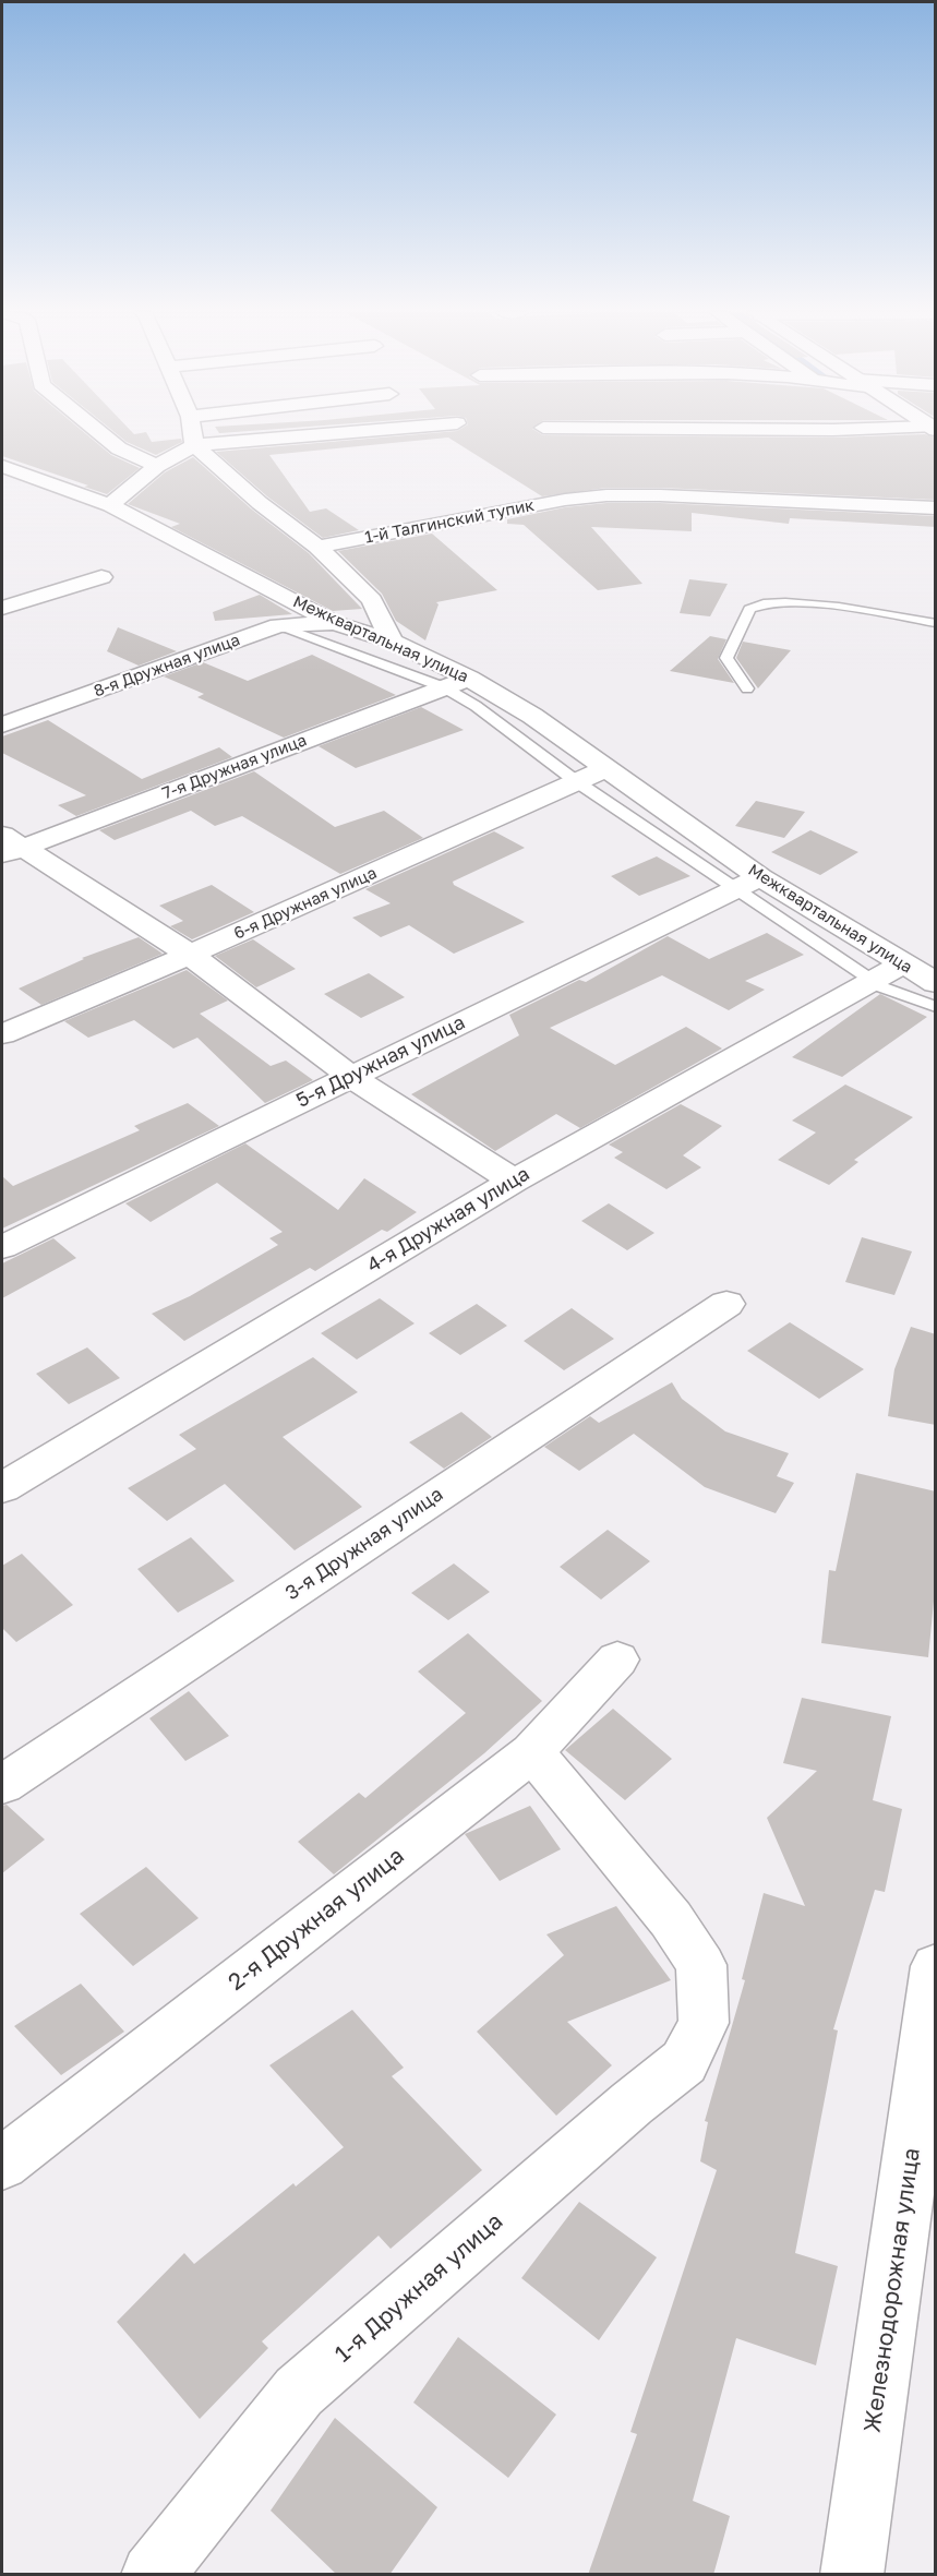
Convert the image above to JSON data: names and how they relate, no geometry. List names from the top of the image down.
{
  "streets": {
    "street": [
      "1-й Талгинский тупик",
      "Межквартальная улица",
      "8-я Дружная улица",
      "7-я Дружная улица",
      "6-я Дружная улица",
      "5-я Дружная улица",
      "4-я Дружная улица",
      "3-я Дружная улица",
      "2-я Дружная улица",
      "1-я Дружная улица",
      "Железнодорожная улица"
    ]
  },
  "crossings": [
    ["Межквартальная улица", "8-я Дружная улица"],
    ["Межквартальная улица", "7-я Дружная улица"],
    ["Межквартальная улица", "6-я Дружная улица"],
    ["Межквартальная улица", "5-я Дружная улица"],
    ["Межквартальная улица", "4-я Дружная улица"],
    ["2-я Дружная улица", "1-я Дружная улица"]
  ]
}
